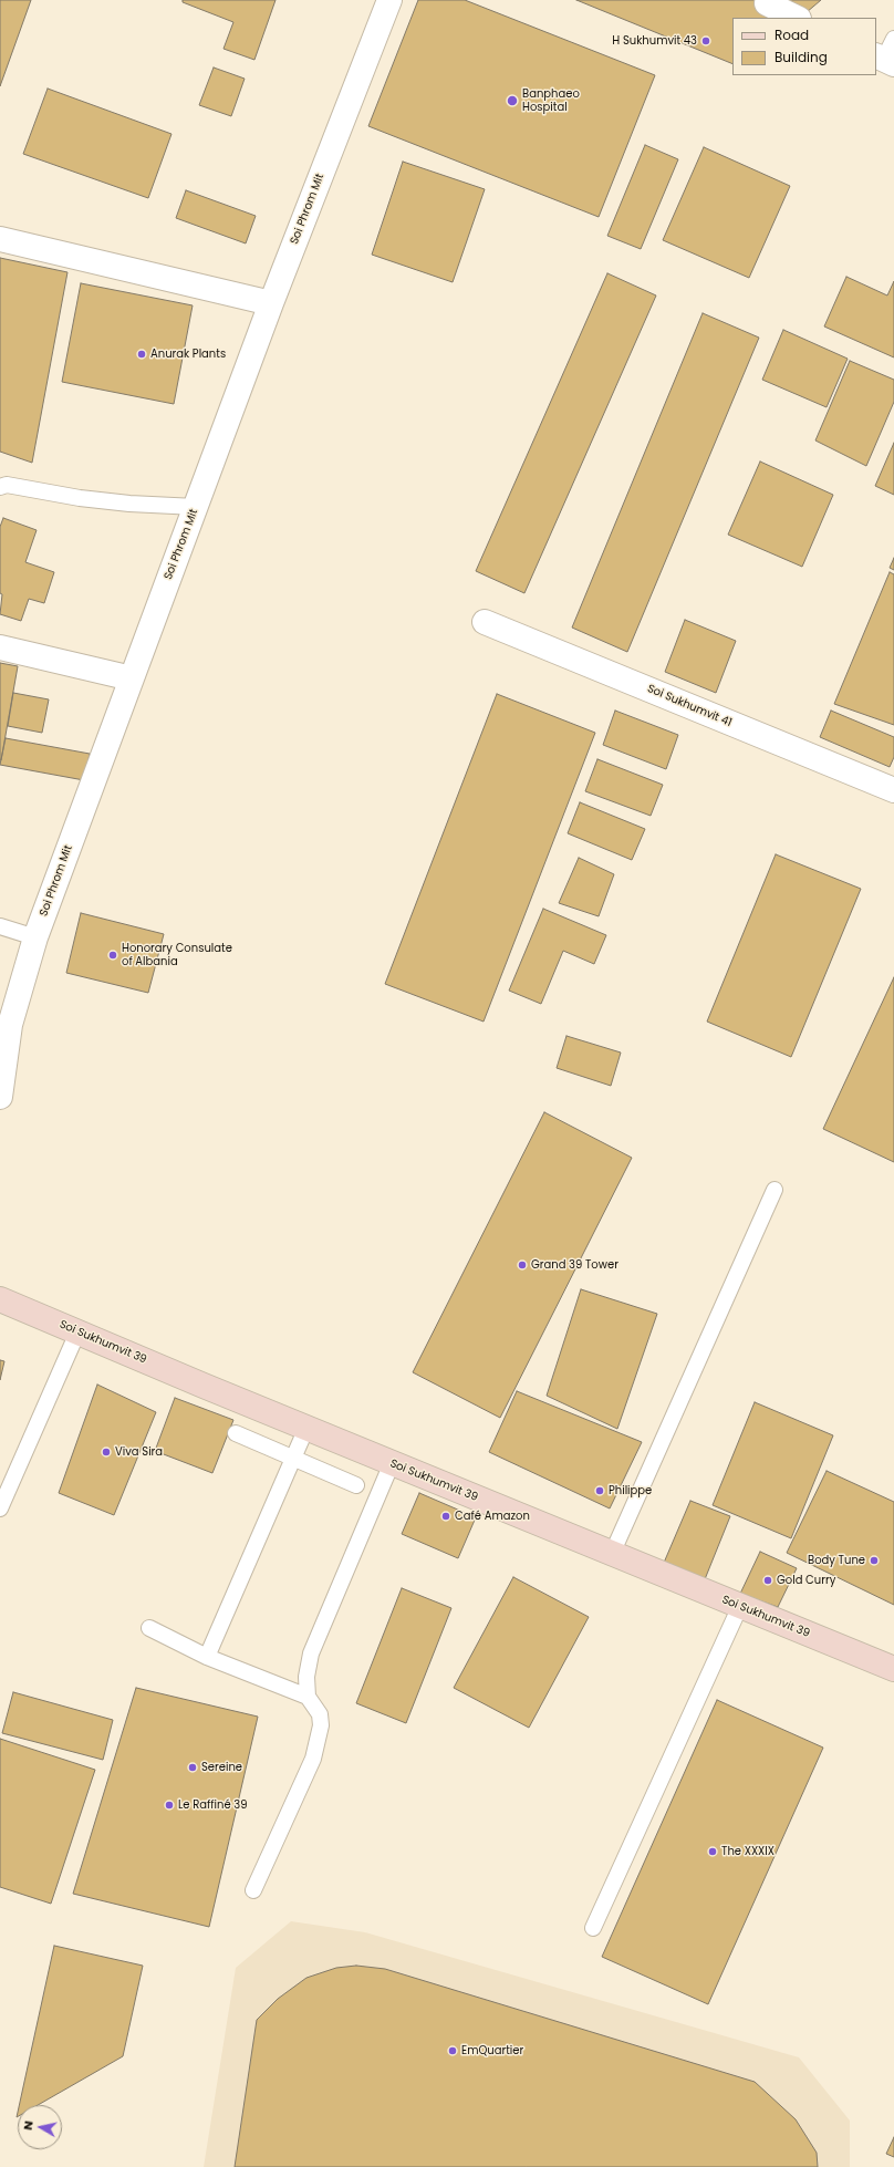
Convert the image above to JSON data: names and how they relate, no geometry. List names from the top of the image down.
{
  "streets": {
    "street": ["Soi Phrom Mit", "Soi Sukhumvit 41", "Soi Sukhumvit 39"]
  },
  "places": [
    "H Sukhumvit 43",
    "Banphaeo Hospital",
    "Anurak Plants",
    "Honorary Consulate of Albania",
    "Grand 39 Tower",
    "Viva Sira",
    "Philippe",
    "Café Amazon",
    "Body Tune",
    "Gold Curry",
    "Sereine",
    "Le Raffiné 39",
    "The XXXIX",
    "EmQuartier"
  ],
  "legend": ["Road", "Building"],
  "north": "left"
}
